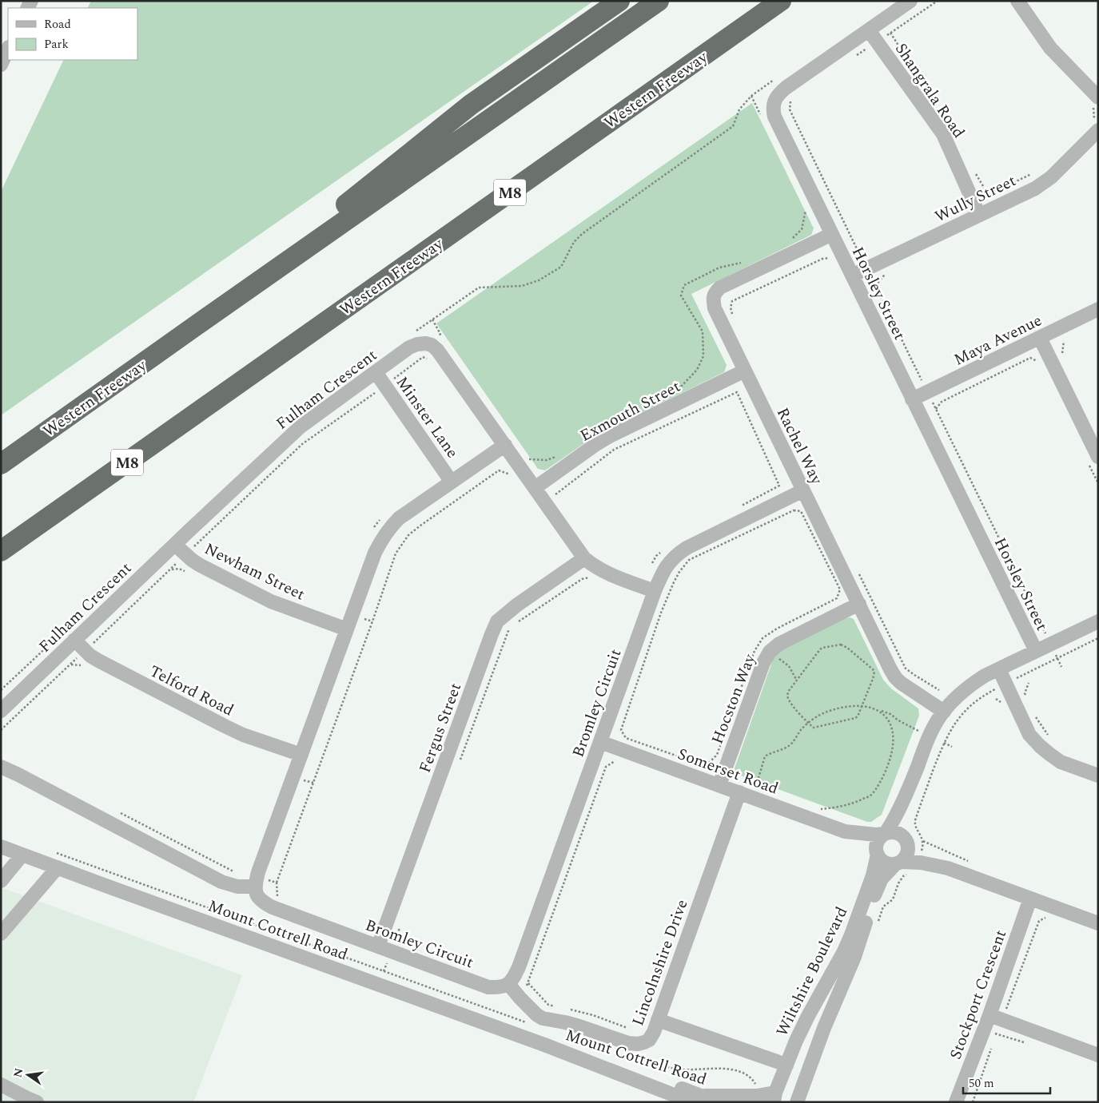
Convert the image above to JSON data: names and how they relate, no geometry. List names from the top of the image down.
{
  "streets": {
    "highway": ["Western Freeway", "M8"],
    "street": [
      "Shangrala Road",
      "Wully Street",
      "Horsley Street",
      "Maya Avenue",
      "Fulham Crescent",
      "Exmouth Street",
      "Minster Lane",
      "Rachel Way",
      "Newham Street",
      "Telford Road",
      "Hocston Way",
      "Bromley Circuit",
      "Fergus Street",
      "Somerset Road",
      "Mount Cottrell Road",
      "Lincolnshire Drive",
      "Wiltshire Boulevard",
      "Stockport Crescent"
    ]
  },
  "crossings": [
    ["Shangrala Road", "Wully Street"],
    ["Shangrala Road", "Horsley Street"],
    ["Wully Street", "Horsley Street"],
    ["Horsley Street", "Maya Avenue"],
    ["Horsley Street", "Rachel Way"],
    ["Fulham Crescent", "Exmouth Street"],
    ["Fulham Crescent", "Minster Lane"],
    ["Fulham Crescent", "Newham Street"],
    ["Fulham Crescent", "Telford Road"],
    ["Fulham Crescent", "Bromley Circuit"],
    ["Fulham Crescent", "Fergus Street"],
    ["Exmouth Street", "Rachel Way"],
    ["Rachel Way", "Hocston Way"],
    ["Rachel Way", "Bromley Circuit"],
    ["Hocston Way", "Somerset Road"],
    ["Bromley Circuit", "Fergus Street"],
    ["Bromley Circuit", "Somerset Road"],
    ["Bromley Circuit", "Lincolnshire Drive"],
    ["Somerset Road", "Lincolnshire Drive"],
    ["Somerset Road", "Wiltshire Boulevard"]
  ],
  "legend": ["Road", "Park"],
  "scale_bar": "50 m",
  "north": "left"
}
